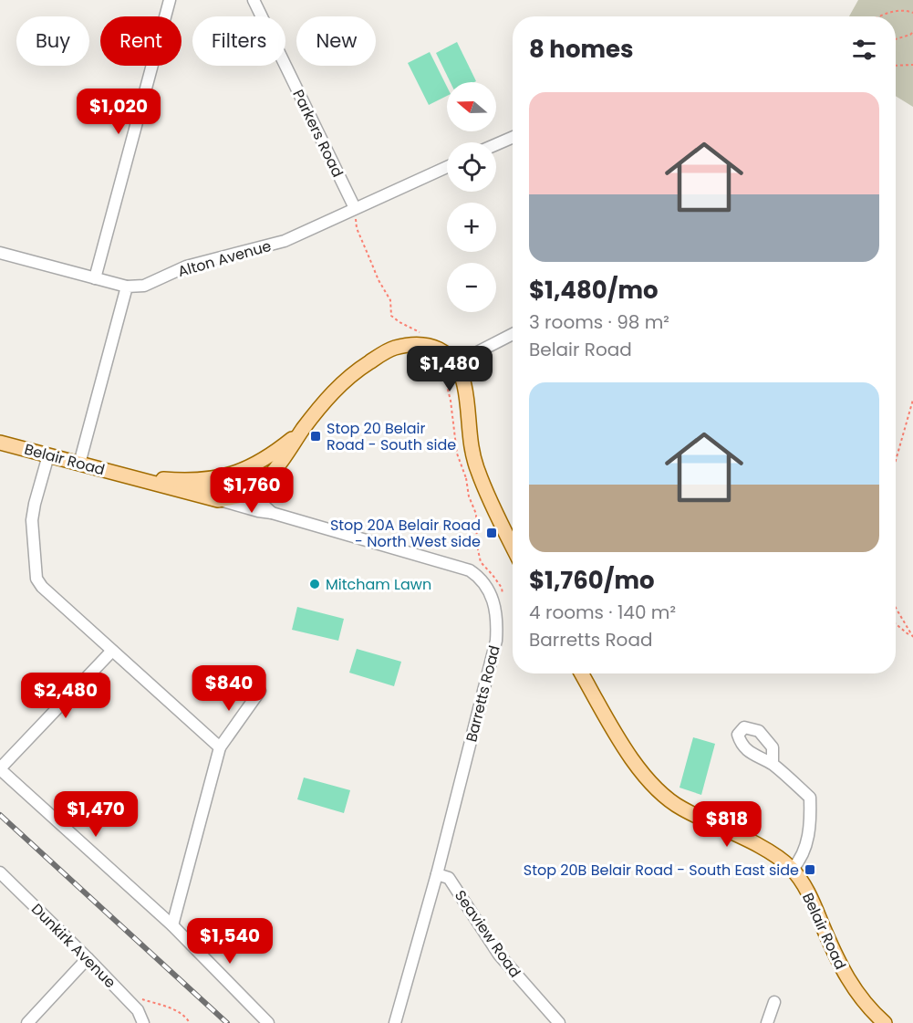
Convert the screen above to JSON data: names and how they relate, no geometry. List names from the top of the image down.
{
  "streets": {
    "main road": ["Belair Road"],
    "street": [
      "Parkers Road",
      "Alton Avenue",
      "Barretts Road",
      "Seaview Road",
      "Dunkirk Avenue"
    ]
  },
  "crossings": [
    ["Parkers Road", "Alton Avenue"],
    ["Belair Road", "Barretts Road"],
    ["Barretts Road", "Seaview Road"]
  ],
  "places": {
    "transit": ["Stop 20 Belair Road - South side", "Stop 20A Belair Road - North West side", "Stop 20B Belair Road - South East side"],
    "other": ["Mitcham Lawn"]
  },
  "north": "left",
  "page": {
    "chip": [
      "Buy",
      "Rent",
      "Filters",
      "New"
    ],
    "heading": "8 homes",
    "map_buttons": ["+", "−"],
    "list": [
      {
        "name": "$1,480/mo",
        "note": "3 rooms · 98 m² · Belair Road"
      },
      {
        "name": "$1,760/mo",
        "note": "4 rooms · 140 m² · Barretts Road"
      }
    ],
    "price": [
      "$1,020",
      "$1,480",
      "$1,760",
      "$840",
      "$2,480",
      "$1,470",
      "$818",
      "$1,540"
    ]
  }
}
